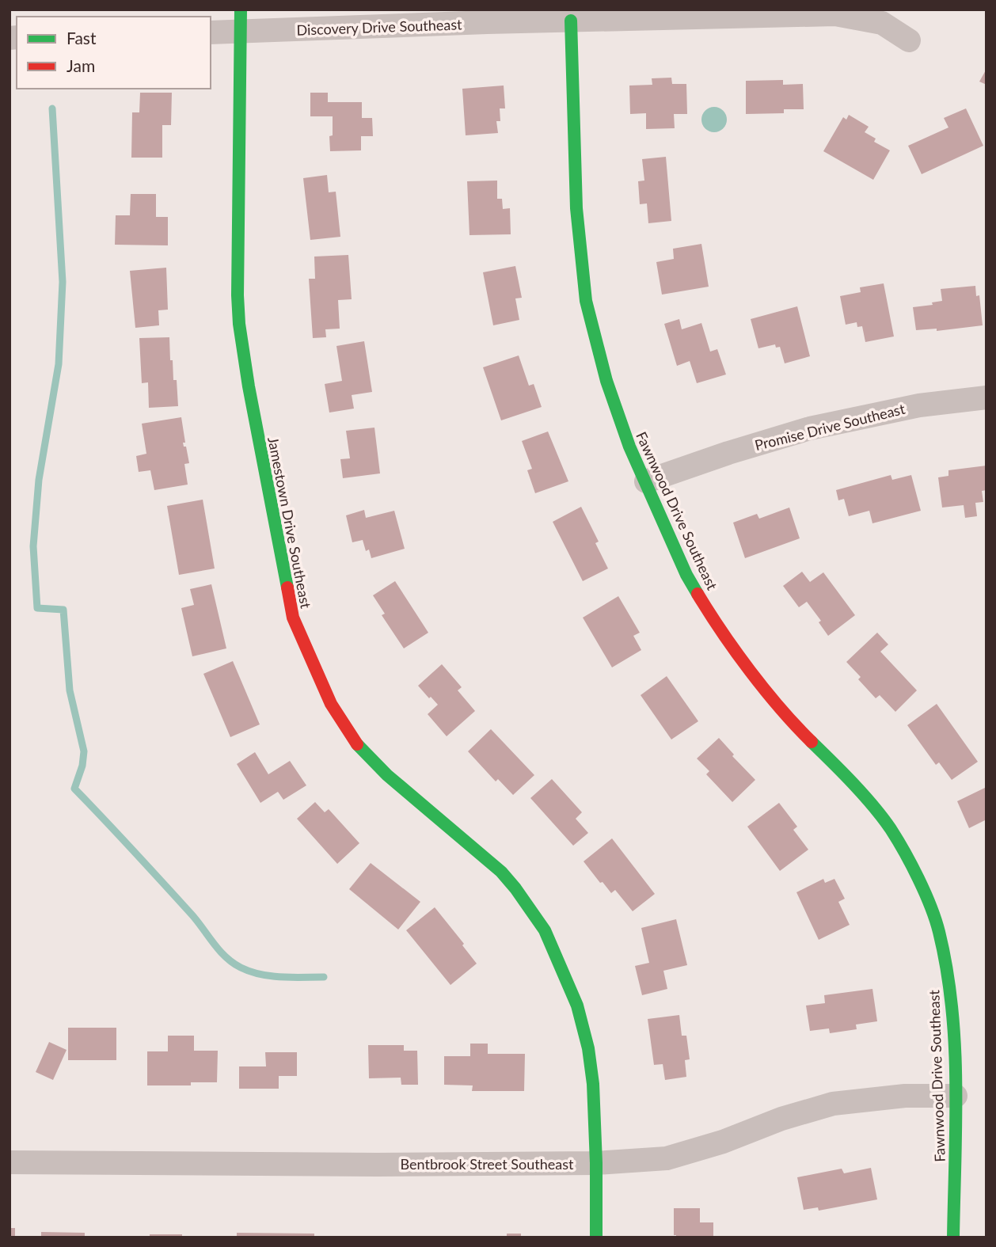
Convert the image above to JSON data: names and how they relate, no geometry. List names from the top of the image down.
{
  "streets": {
    "street": [
      "Discovery Drive Southeast",
      "Promise Drive Southeast",
      "Fawnwood Drive Southeast",
      "Jamestown Drive Southeast",
      "Bentbrook Street Southeast"
    ]
  },
  "crossings": [
    ["Discovery Drive Southeast", "Fawnwood Drive Southeast"],
    ["Discovery Drive Southeast", "Jamestown Drive Southeast"],
    ["Promise Drive Southeast", "Fawnwood Drive Southeast"],
    ["Fawnwood Drive Southeast", "Bentbrook Street Southeast"],
    ["Jamestown Drive Southeast", "Bentbrook Street Southeast"]
  ],
  "legend": ["Fast", "Jam"]
}
